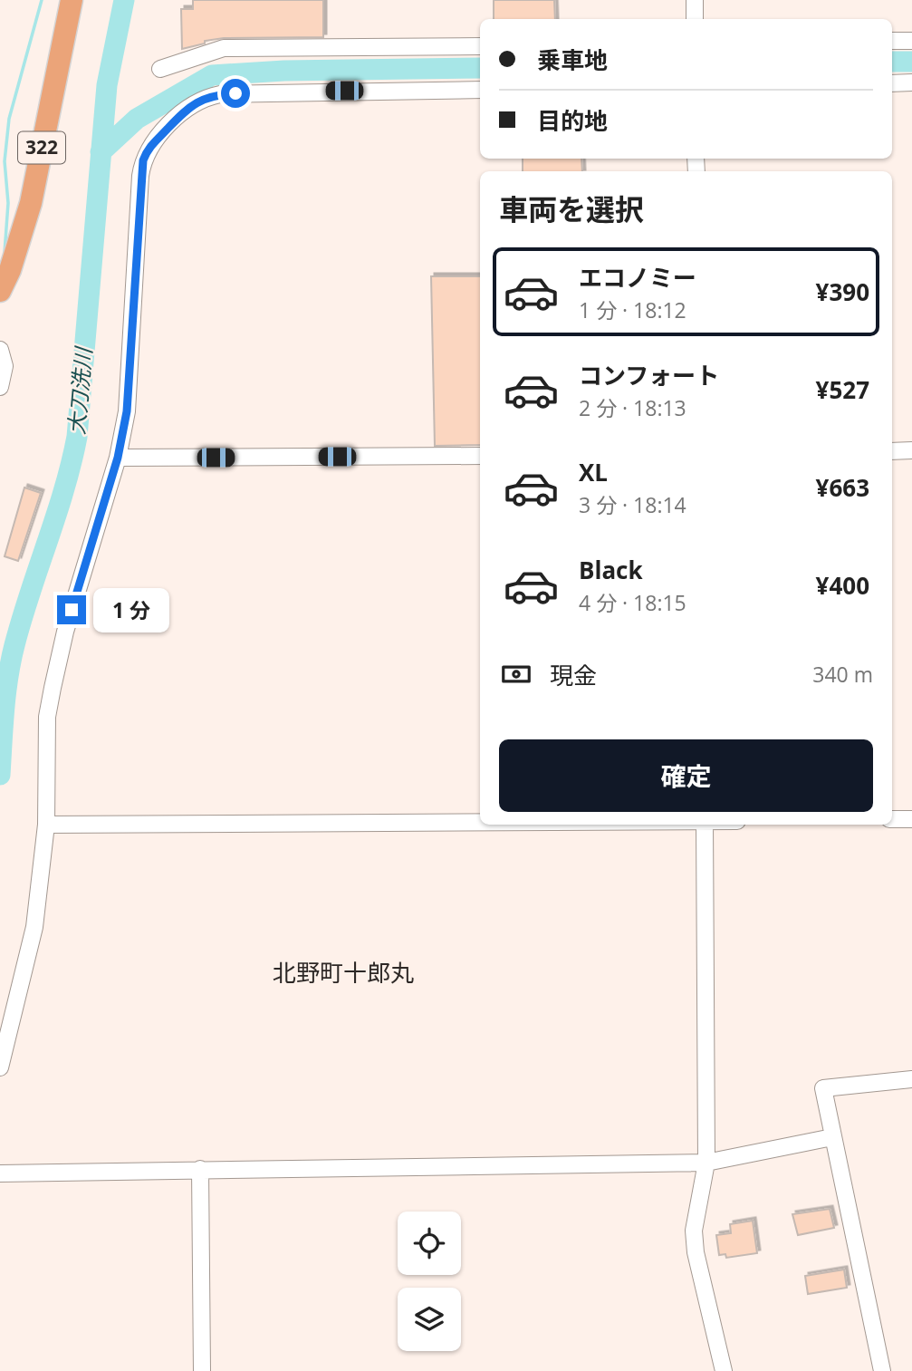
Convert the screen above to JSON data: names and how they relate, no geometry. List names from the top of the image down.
{
  "streets": {
    "highway": ["322"]
  },
  "districts": ["北野町十郎丸"],
  "water": ["大刀洗川"],
  "page": {
    "banner": ["乗車地", "目的地"],
    "heading": "車両を選択",
    "list": [
      {
        "name": "エコノミー",
        "note": "1 分 · 18:12",
        "value": "¥390"
      },
      {
        "name": "コンフォート",
        "note": "2 分 · 18:13",
        "value": "¥527"
      },
      {
        "name": "XL",
        "note": "3 分 · 18:14",
        "value": "¥663"
      },
      {
        "name": "Black",
        "note": "4 分 · 18:15",
        "value": "¥400"
      }
    ],
    "bubble": "1 分",
    "pay": ["現金", "340 m"],
    "buttons": "確定"
  }
}
